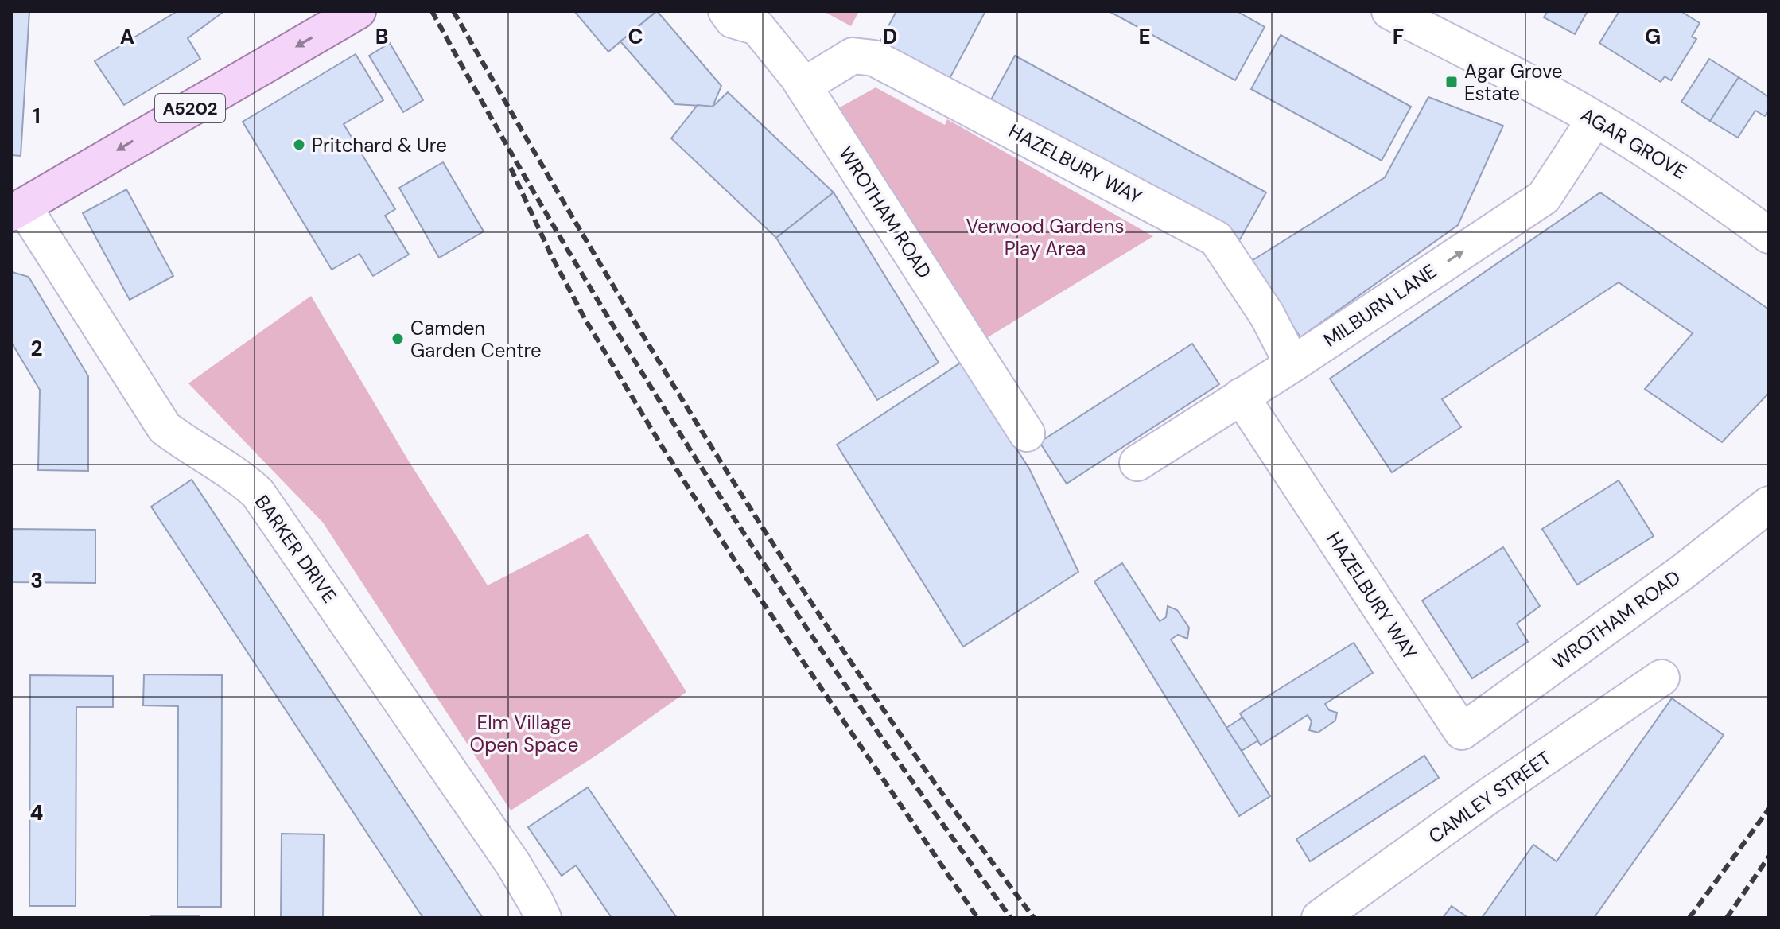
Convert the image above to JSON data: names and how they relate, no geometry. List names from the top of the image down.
{
  "streets": {
    "main road": ["A5202"],
    "street": [
      "AGAR GROVE",
      "HAZELBURY WAY",
      "WROTHAM ROAD",
      "MILBURN LANE",
      "BARKER DRIVE",
      "CAMLEY STREET"
    ]
  },
  "crossings": [
    ["A5202", "BARKER DRIVE"],
    ["AGAR GROVE", "MILBURN LANE"],
    ["HAZELBURY WAY", "WROTHAM ROAD"],
    ["HAZELBURY WAY", "MILBURN LANE"]
  ],
  "one_way": ["MILBURN LANE"],
  "parks": ["Verwood Gardens Play Area", "Elm Village Open Space"],
  "places": {
    "transit": ["Agar Grove Estate"],
    "other": ["Pritchard & Ure", "Camden Garden Centre"]
  },
  "grid": {
    "columns": [
      "A",
      "B",
      "C",
      "D",
      "E",
      "F",
      "G"
    ],
    "rows": [
      "1",
      "2",
      "3",
      "4"
    ]
  }
}
